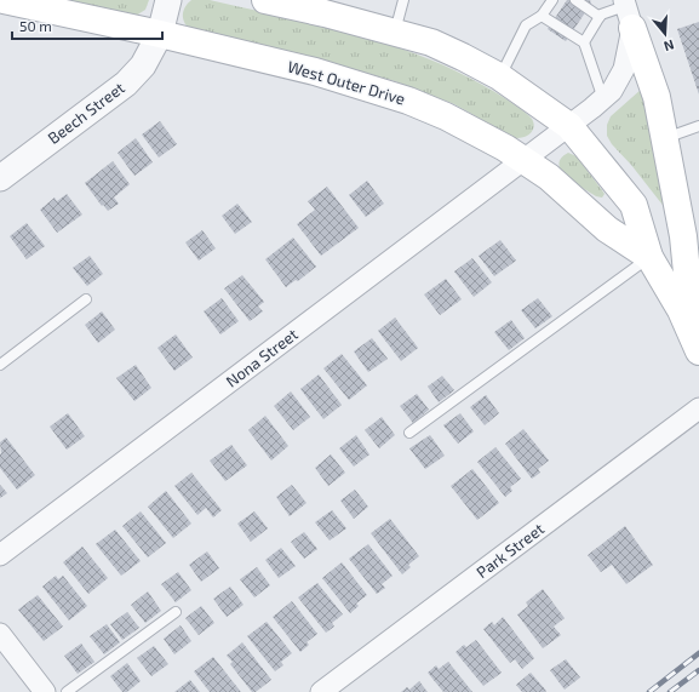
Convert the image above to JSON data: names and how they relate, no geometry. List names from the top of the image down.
{
  "streets": {
    "main road": ["West Outer Drive"],
    "street": ["Beech Street", "Nona Street", "Park Street"]
  },
  "crossings": [
    ["West Outer Drive", "Beech Street"],
    ["West Outer Drive", "Nona Street"]
  ],
  "scale_bar": "50 m",
  "north": "bottom"
}
